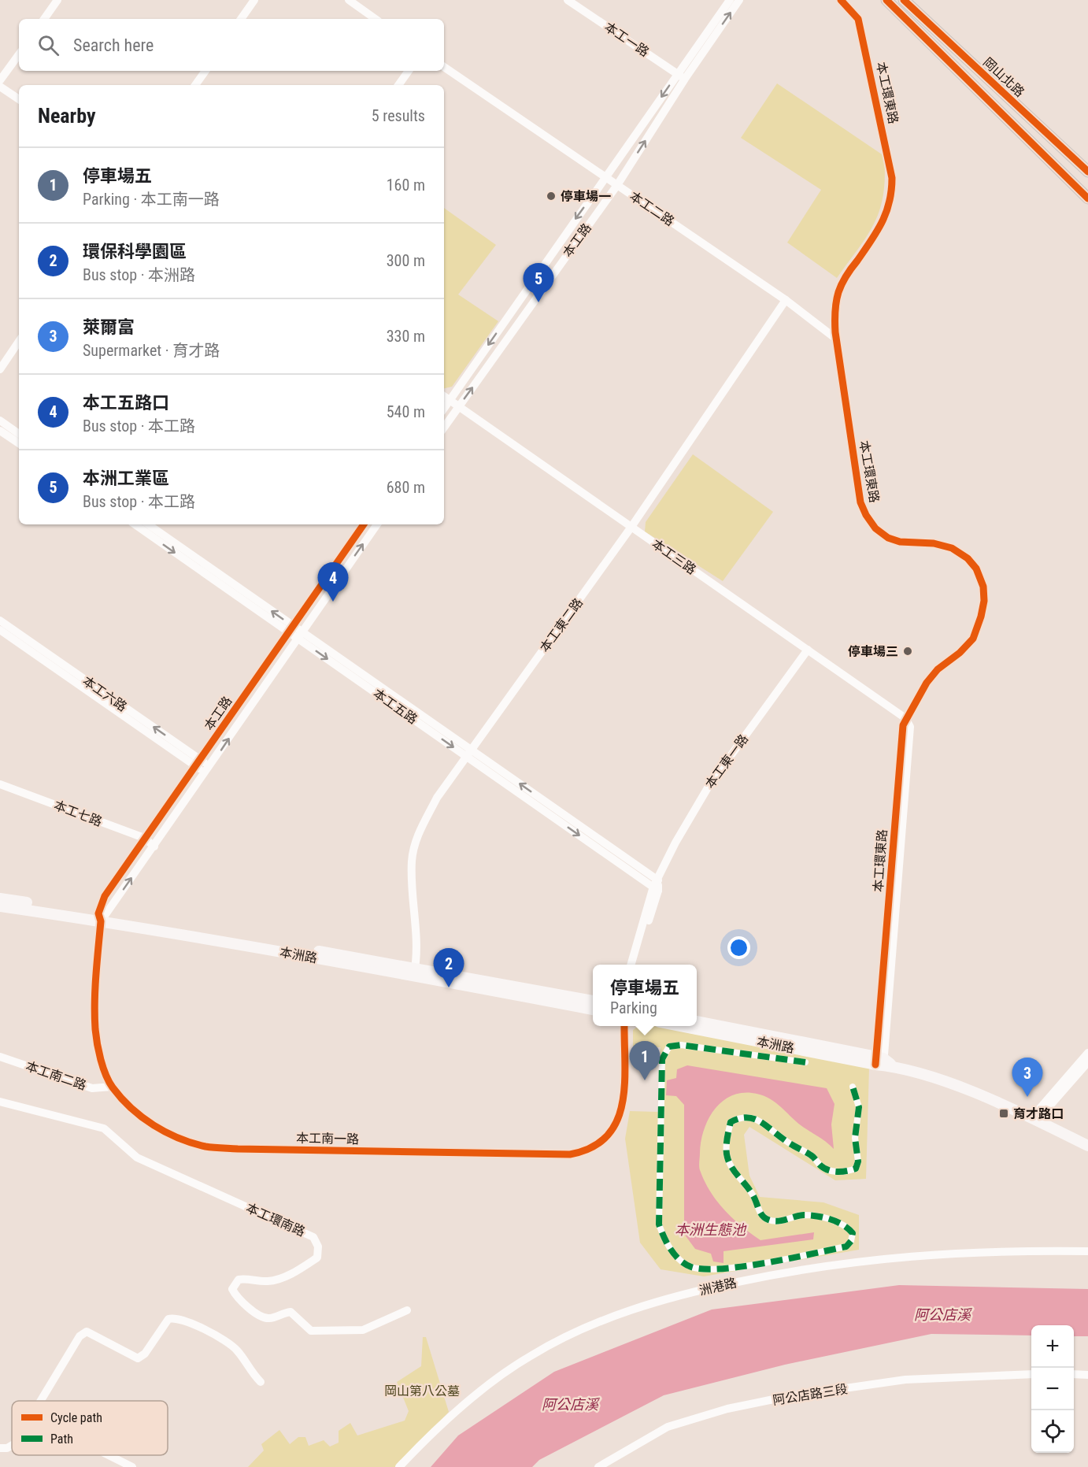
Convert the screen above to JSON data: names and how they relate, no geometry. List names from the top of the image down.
{
  "streets": {
    "main road": ["岡山北路", "本洲路"],
    "street": [
      "本工一路",
      "本工環東路",
      "本工二路",
      "本工路",
      "本工三路",
      "本工東二路",
      "本工六路",
      "本工五路",
      "本工東一路",
      "本工七路",
      "本工南二路",
      "本工南一路",
      "本工環南路",
      "洲港路",
      "阿公店路三段"
    ]
  },
  "crossings": [
    ["本工一路", "本工路"],
    ["本工環東路", "本工二路"],
    ["本工環東路", "本工三路"],
    ["本工環東路", "本洲路"],
    ["本工二路", "本工路"],
    ["本工二路", "本工東二路"],
    ["本工路", "本工三路"],
    ["本工路", "本工六路"],
    ["本工路", "本工五路"],
    ["本工路", "本工七路"],
    ["本工路", "本洲路"],
    ["本工路", "本工南一路"],
    ["本工三路", "本工東二路"],
    ["本工三路", "本工東一路"],
    ["本工東二路", "本工五路"],
    ["本工東二路", "本洲路"],
    ["本工五路", "本工東一路"],
    ["本洲路", "本工南一路"],
    ["本工南二路", "本工南一路"]
  ],
  "water": ["本洲生態池", "阿公店溪"],
  "parks": ["岡山第八公墓"],
  "places": {
    "other": ["停車場一", "停車場三"],
    "transit": ["育才路口"]
  },
  "legend": ["Cycle path", "Path"],
  "page": {
    "search": "Search here",
    "heading": ["Nearby", "5 results"],
    "list": [
      {
        "mark": "1",
        "name": "停車場五",
        "note": "Parking · 本工南一路",
        "value": "160 m"
      },
      {
        "mark": "2",
        "name": "環保科學園區",
        "note": "Bus stop · 本洲路",
        "value": "300 m"
      },
      {
        "mark": "3",
        "name": "萊爾富",
        "note": "Supermarket · 育才路",
        "value": "330 m"
      },
      {
        "mark": "4",
        "name": "本工五路口",
        "note": "Bus stop · 本工路",
        "value": "540 m"
      },
      {
        "mark": "5",
        "name": "本洲工業區",
        "note": "Bus stop · 本工路",
        "value": "680 m"
      }
    ],
    "pins": [
      "5",
      "4",
      "2",
      "1",
      "3"
    ],
    "popup": ["停車場五", "Parking"],
    "map_buttons": ["+", "−"]
  }
}
